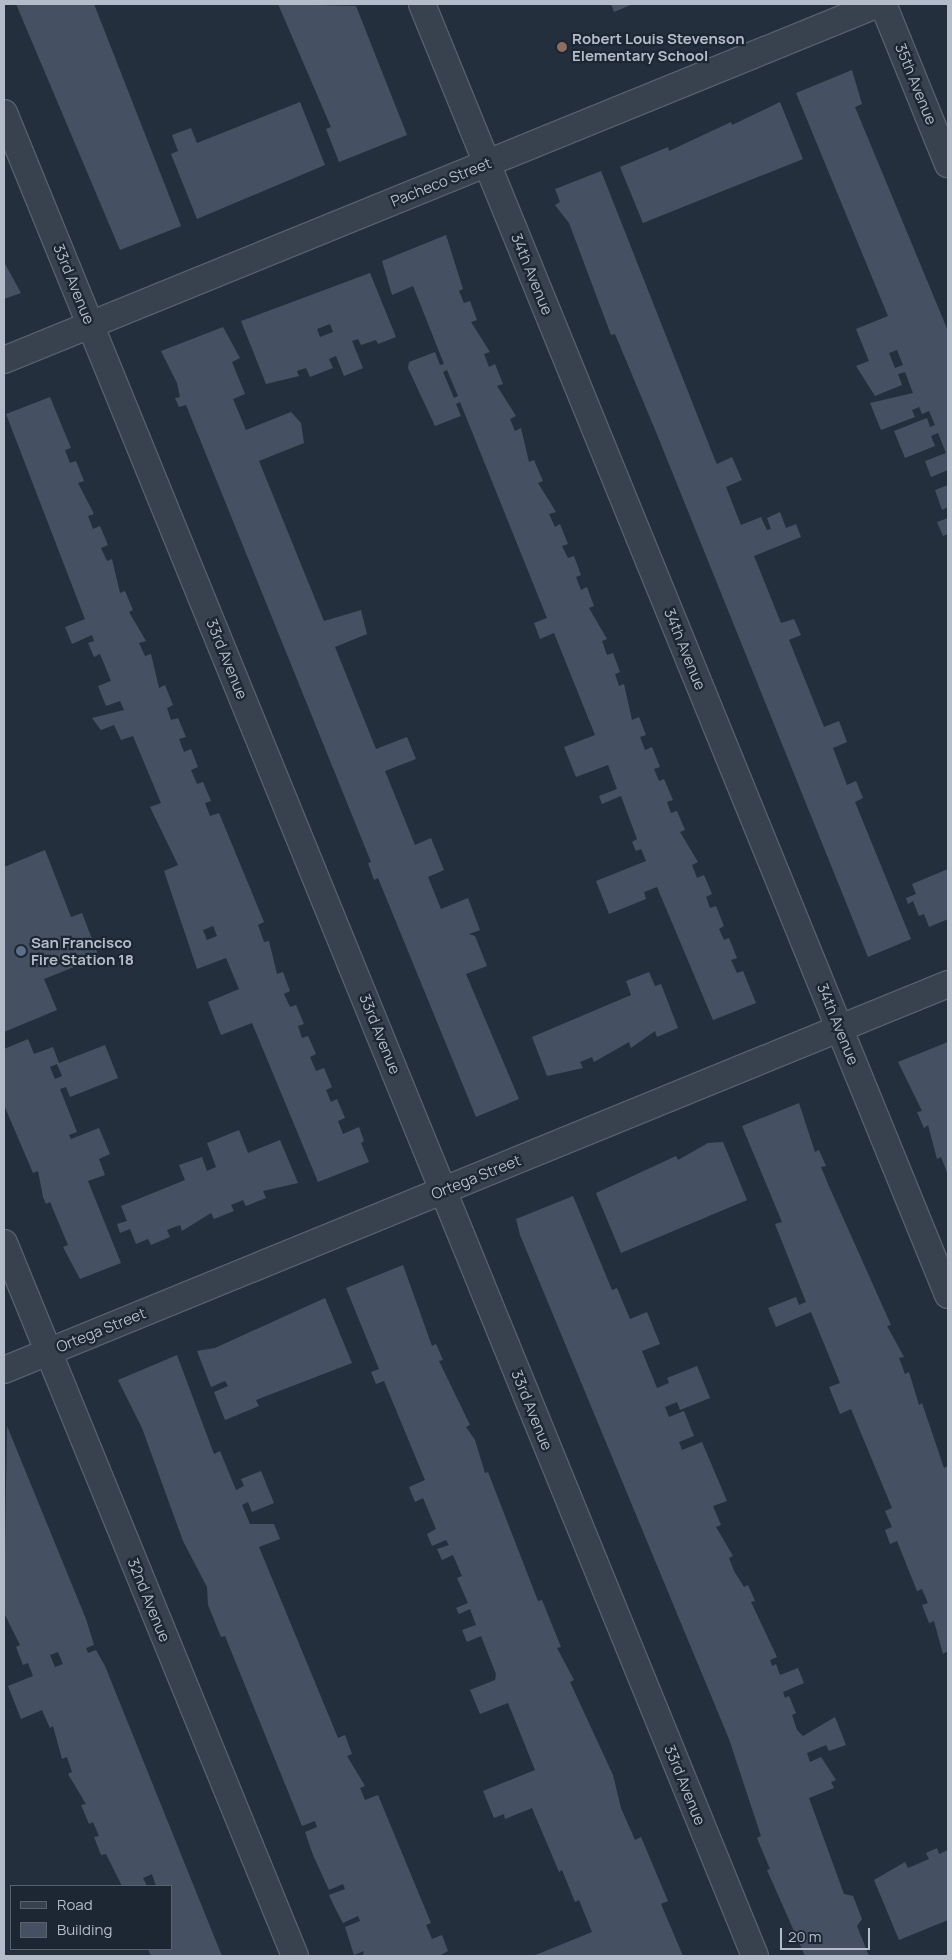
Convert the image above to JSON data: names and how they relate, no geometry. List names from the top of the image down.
{
  "streets": {
    "street": [
      "35th Avenue",
      "Pacheco Street",
      "34th Avenue",
      "33rd Avenue",
      "Ortega Street",
      "32nd Avenue"
    ]
  },
  "crossings": [
    ["Pacheco Street", "34th Avenue"],
    ["Pacheco Street", "33rd Avenue"],
    ["34th Avenue", "Ortega Street"],
    ["33rd Avenue", "Ortega Street"],
    ["Ortega Street", "32nd Avenue"]
  ],
  "places": ["Robert Louis Stevenson Elementary School", "San Francisco Fire Station 18"],
  "legend": ["Road", "Building"],
  "scale_bar": "20 m"
}
